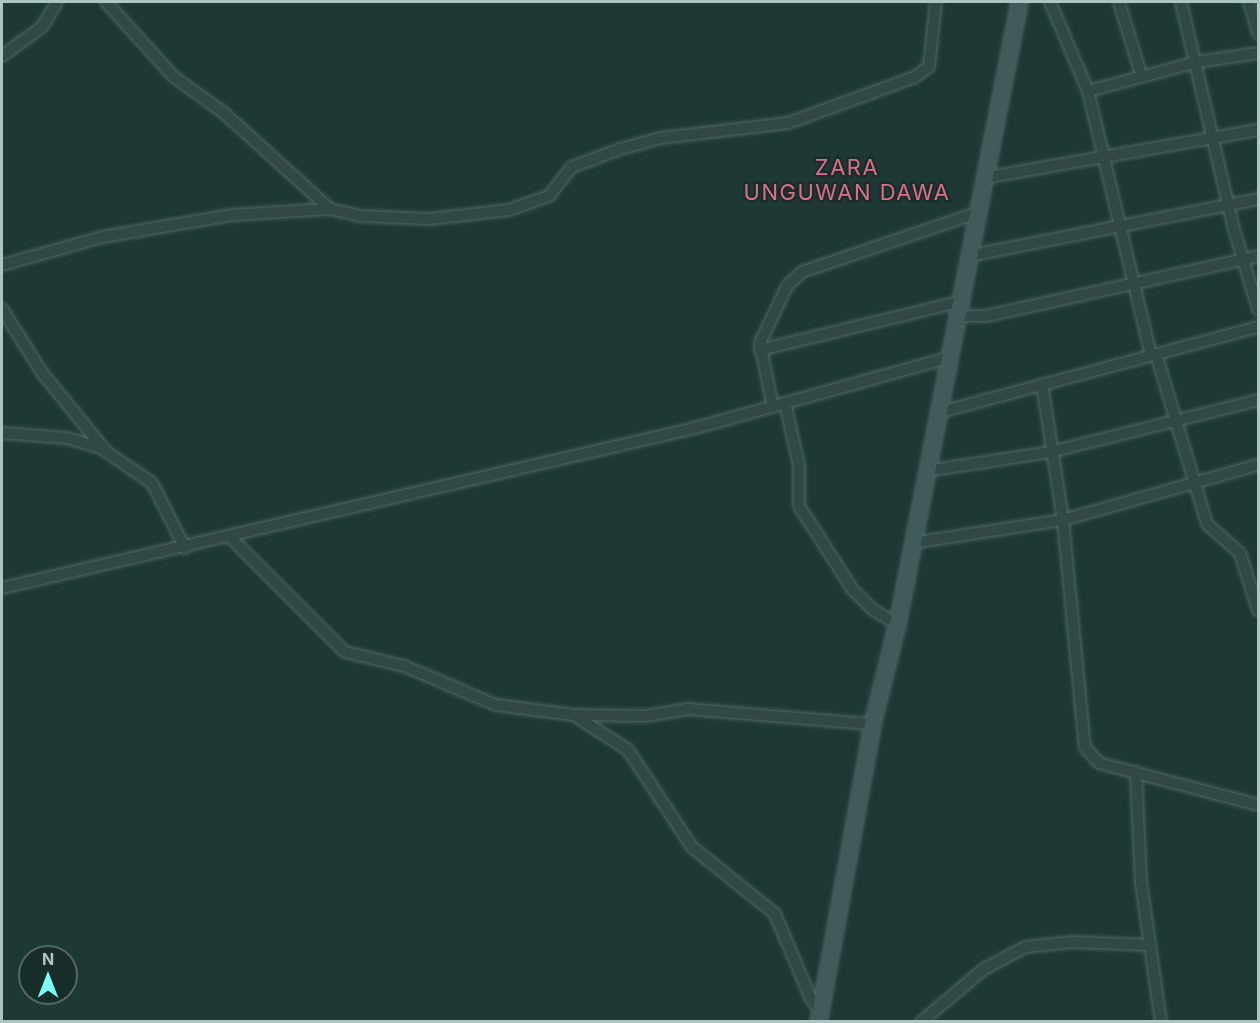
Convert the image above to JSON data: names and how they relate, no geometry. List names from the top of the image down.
{
  "districts": ["ZARA UNGUWAN DAWA"],
  "north": "top"
}
